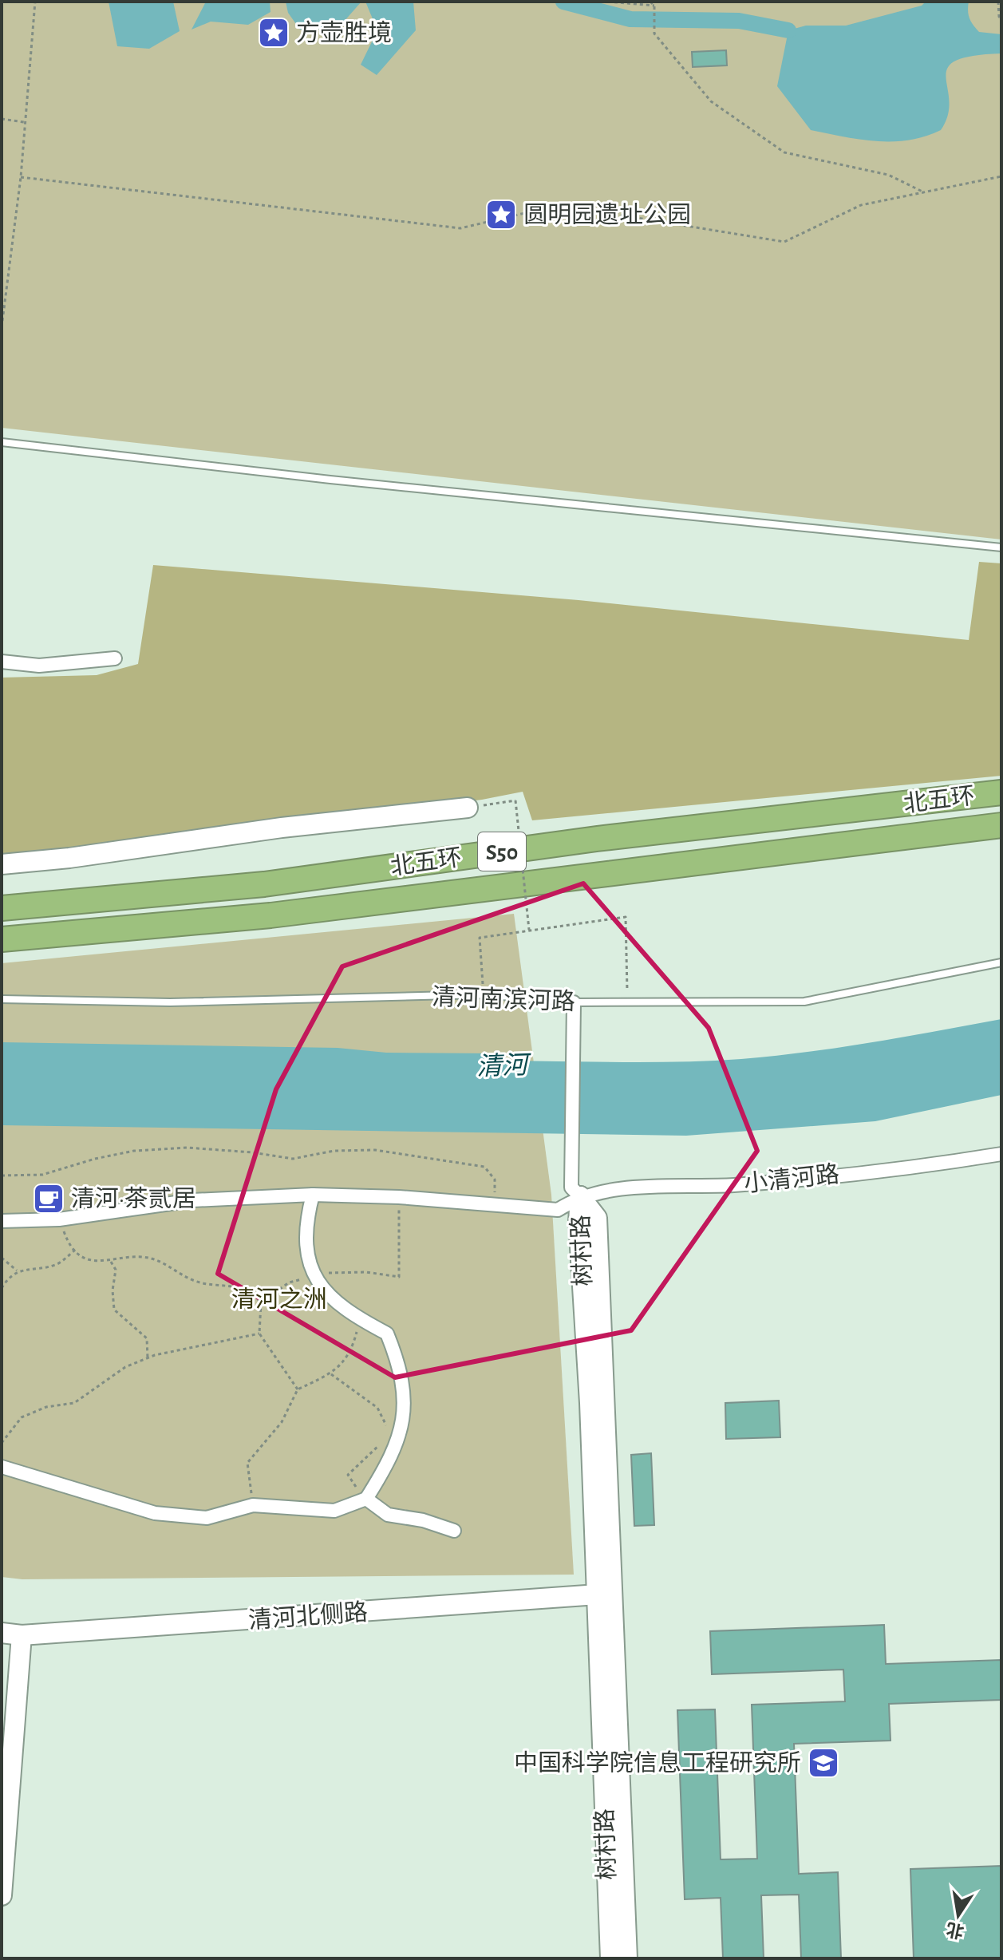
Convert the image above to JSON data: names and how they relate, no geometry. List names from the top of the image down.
{
  "streets": {
    "highway": ["北五环", "S50"],
    "street": ["小清河路", "树村路", "清河北侧路"],
    "lane": ["清河南滨河路"]
  },
  "crossings": [
    ["小清河路", "树村路"],
    ["树村路", "清河北侧路"]
  ],
  "water": ["清河"],
  "parks": ["清河之洲"],
  "places": {
    "place": ["方壶胜境", "圆明园遗址公园"],
    "cafe": ["清河·茶贰居"],
    "school or university": ["中国科学院信息工程研究所"]
  },
  "north": "bottom"
}
